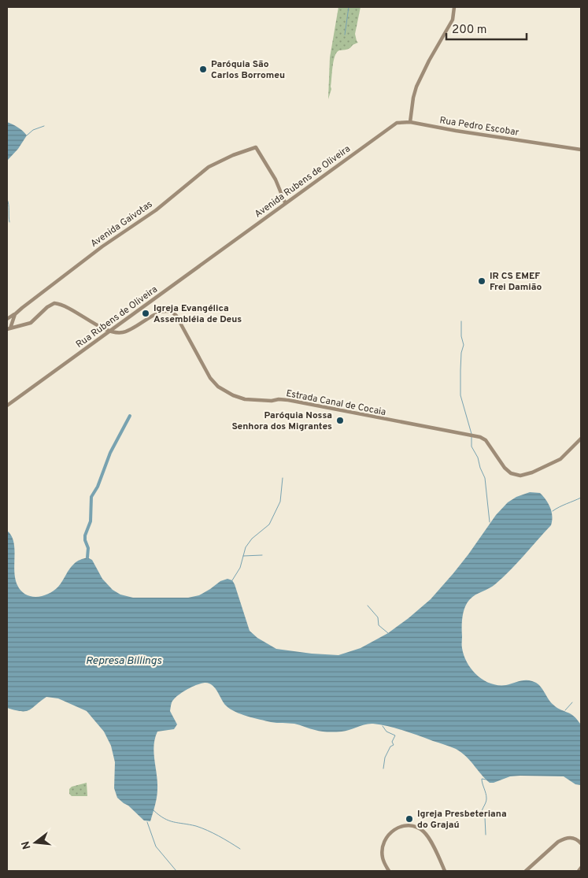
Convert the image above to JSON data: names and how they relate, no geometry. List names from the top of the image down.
{
  "streets": {
    "main road": [
      "Rua Pedro Escobar",
      "Avenida Rubens de Oliveira",
      "Avenida Gaivotas",
      "Rua Rubens de Oliveira",
      "Estrada Canal de Cocaia"
    ]
  },
  "crossings": [
    ["Rua Pedro Escobar", "Avenida Rubens de Oliveira"],
    ["Avenida Rubens de Oliveira", "Avenida Gaivotas"],
    ["Avenida Rubens de Oliveira", "Rua Rubens de Oliveira"],
    ["Rua Rubens de Oliveira", "Estrada Canal de Cocaia"]
  ],
  "water": ["Represa Billings"],
  "places": [
    "Paróquia São Carlos Borromeu",
    "IR CS EMEF Frei Damião",
    "Igreja Evangélica Assembléia de Deus",
    "Paróquia Nossa Senhora dos Migrantes",
    "Igreja Presbeteriana do Grajaú"
  ],
  "scale_bar": "200 m",
  "north": "left"
}
